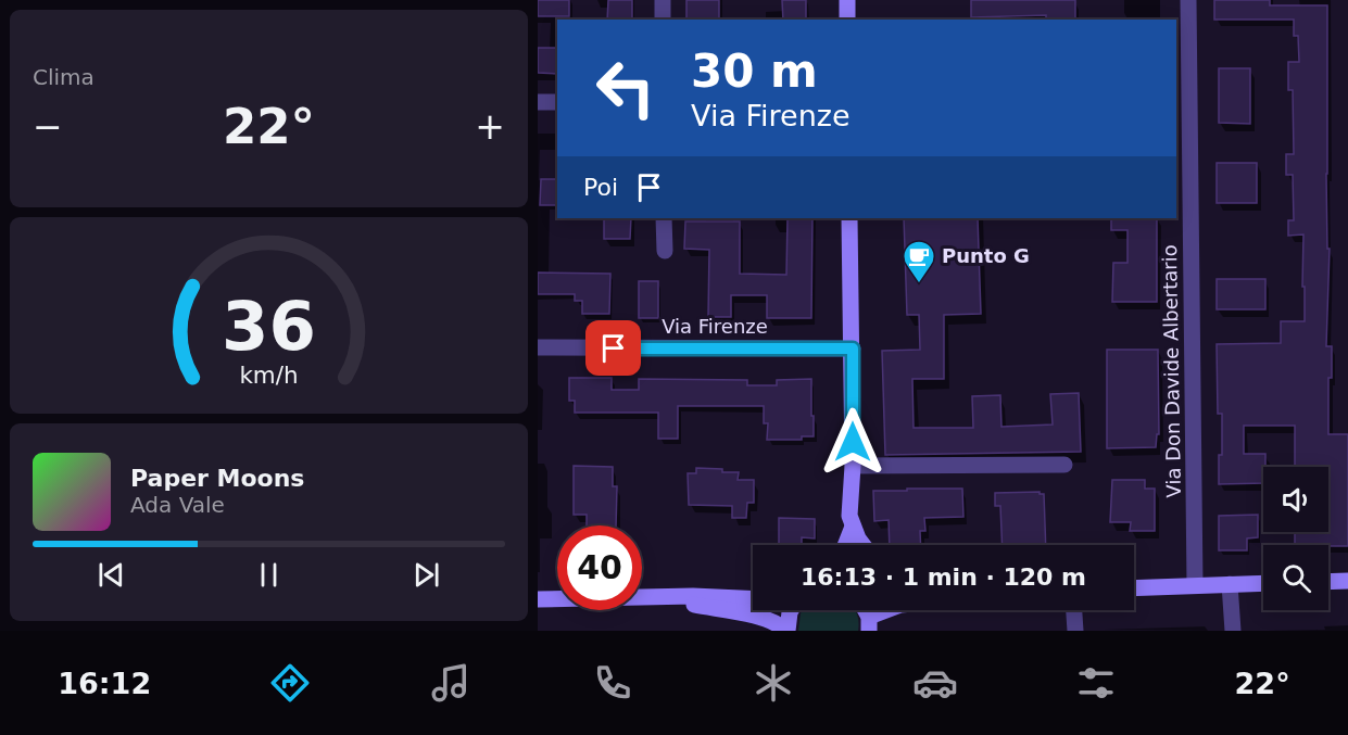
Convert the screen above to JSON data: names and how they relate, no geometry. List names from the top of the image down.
{
  "streets": {
    "street": ["Via Firenze", "Via Don Davide Albertario"]
  },
  "places": {
    "cafe": ["Punto G"]
  },
  "page": {
    "tile": "Clima",
    "turn": ["30 m", "Via Firenze"],
    "heat": ["−", "22°", "+"],
    "then": "Poi",
    "song": ["Paper Moons", "Ada Vale"],
    "limit": "40",
    "trip": "16:13 · 1 min · 120 m",
    "tabs": ["16:12", "22°"],
    "gauge": ["36", "km/h"]
  }
}
